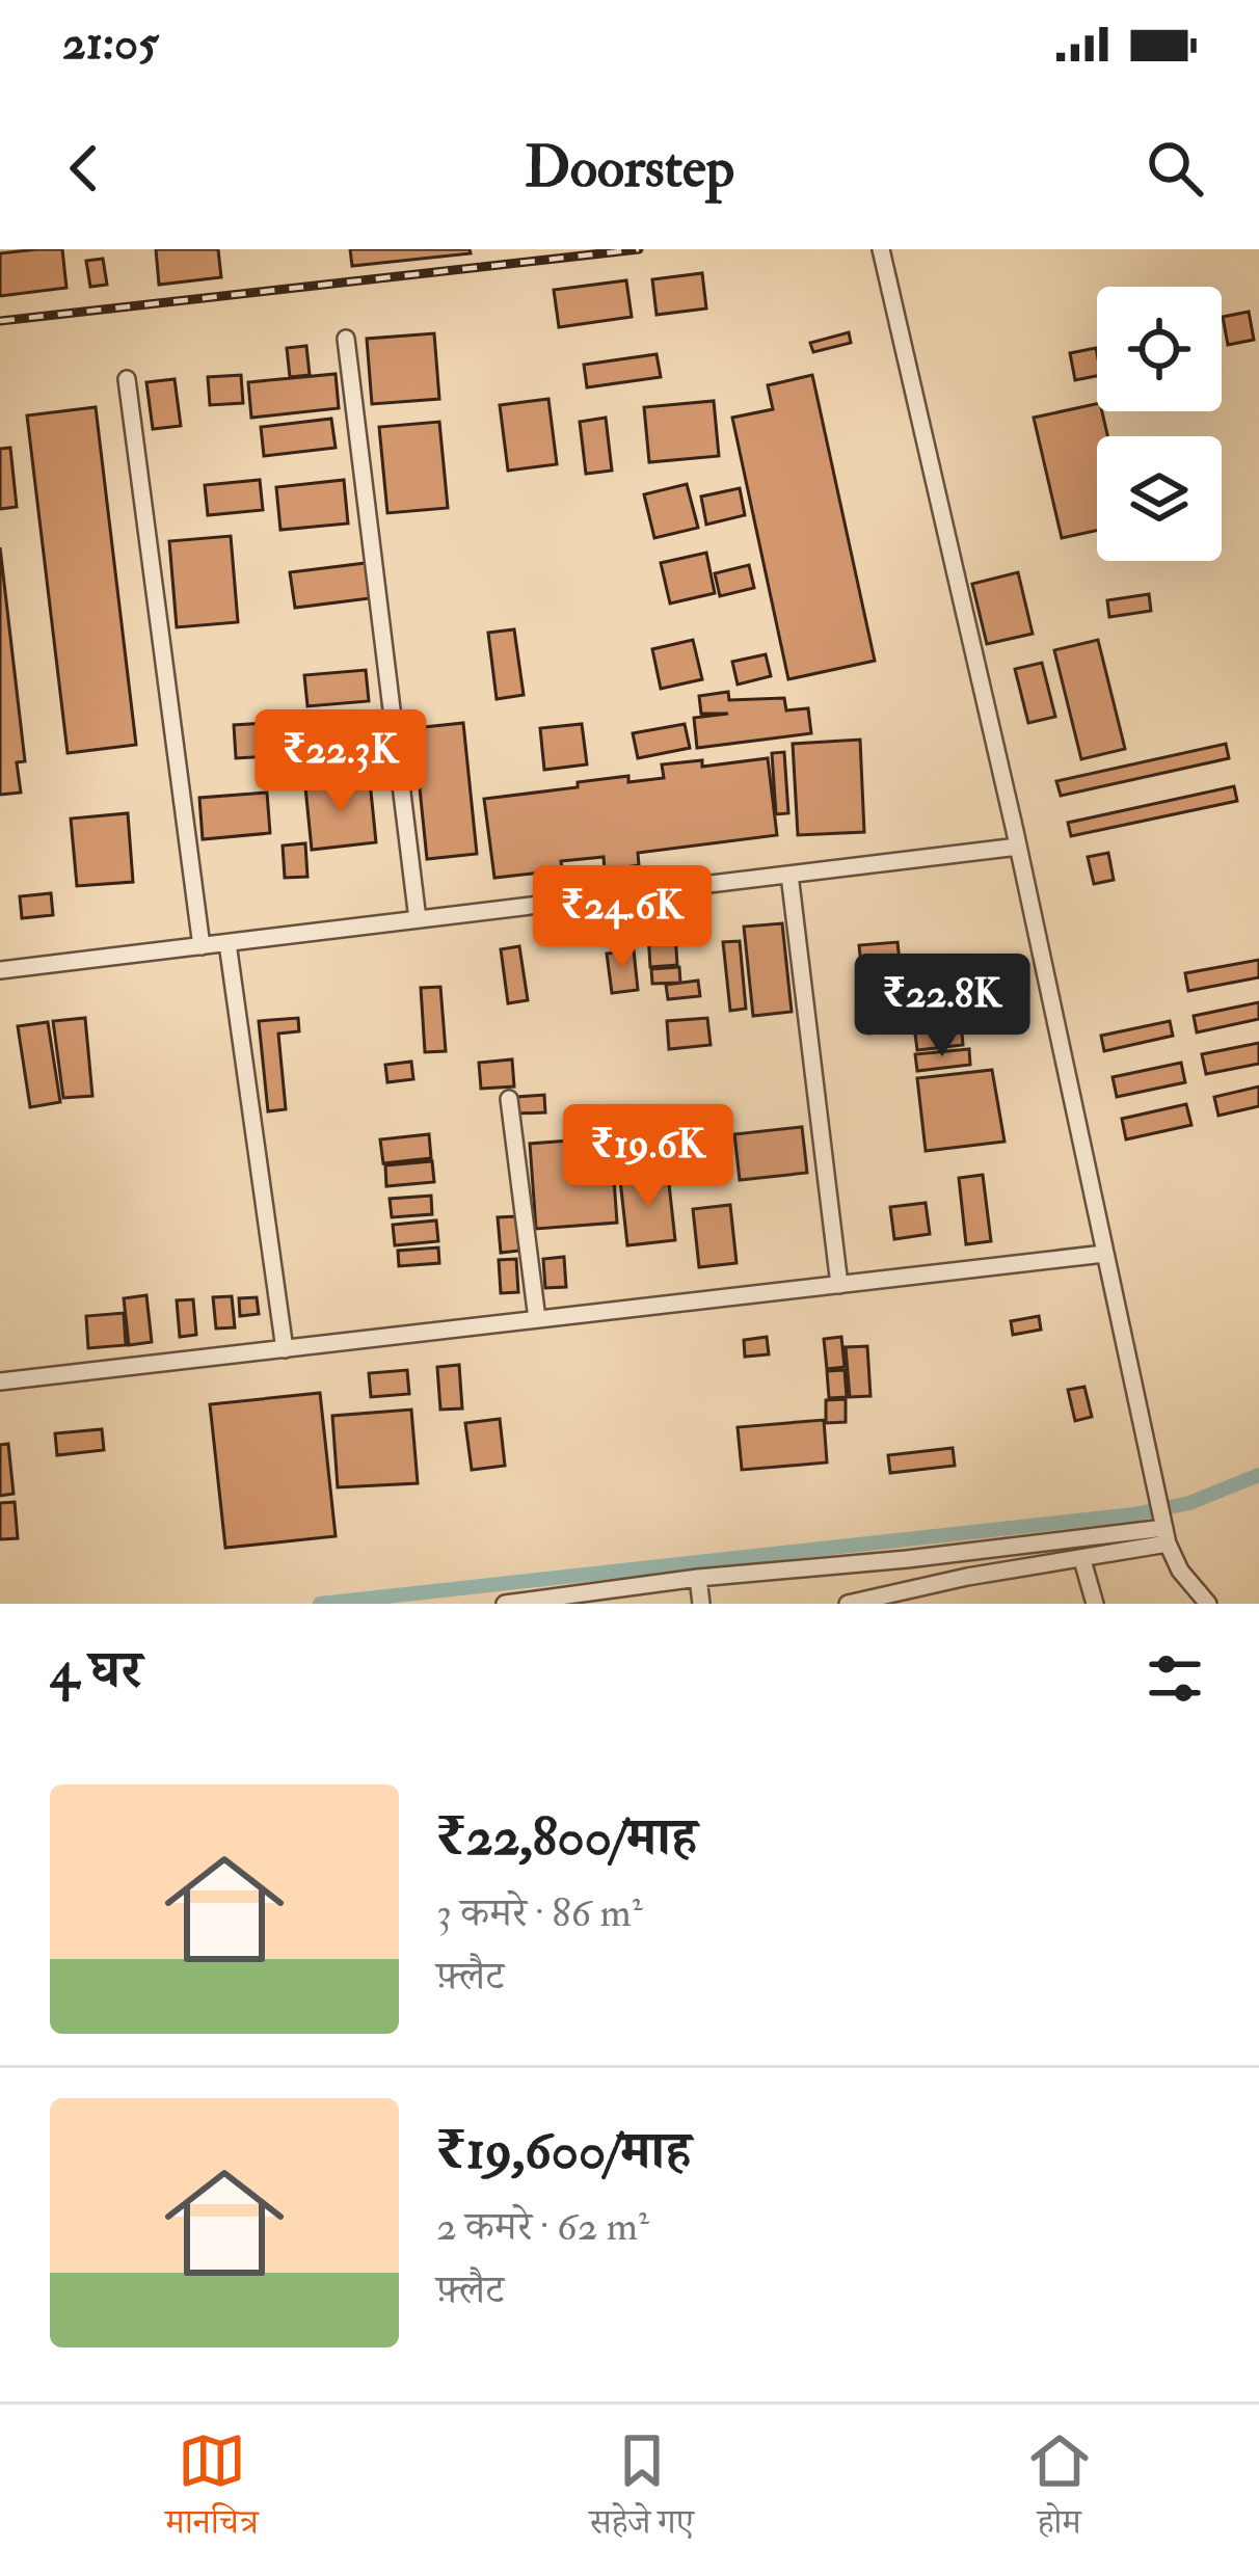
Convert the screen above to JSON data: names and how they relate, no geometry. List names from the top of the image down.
{
  "page": {
    "status": "21:05",
    "header": "Doorstep",
    "price": [
      "₹22.3K",
      "₹24.6K",
      "₹22.8K",
      "₹19.6K"
    ],
    "heading": "4 घर",
    "list": [
      {
        "name": "₹22,800/माह",
        "note": "3 कमरे · 86 m² · फ़्लैट"
      },
      {
        "name": "₹19,600/माह",
        "note": "2 कमरे · 62 m² · फ़्लैट"
      }
    ],
    "tabs": ["मानचित्र", "सहेजे गए", "होम"]
  }
}
